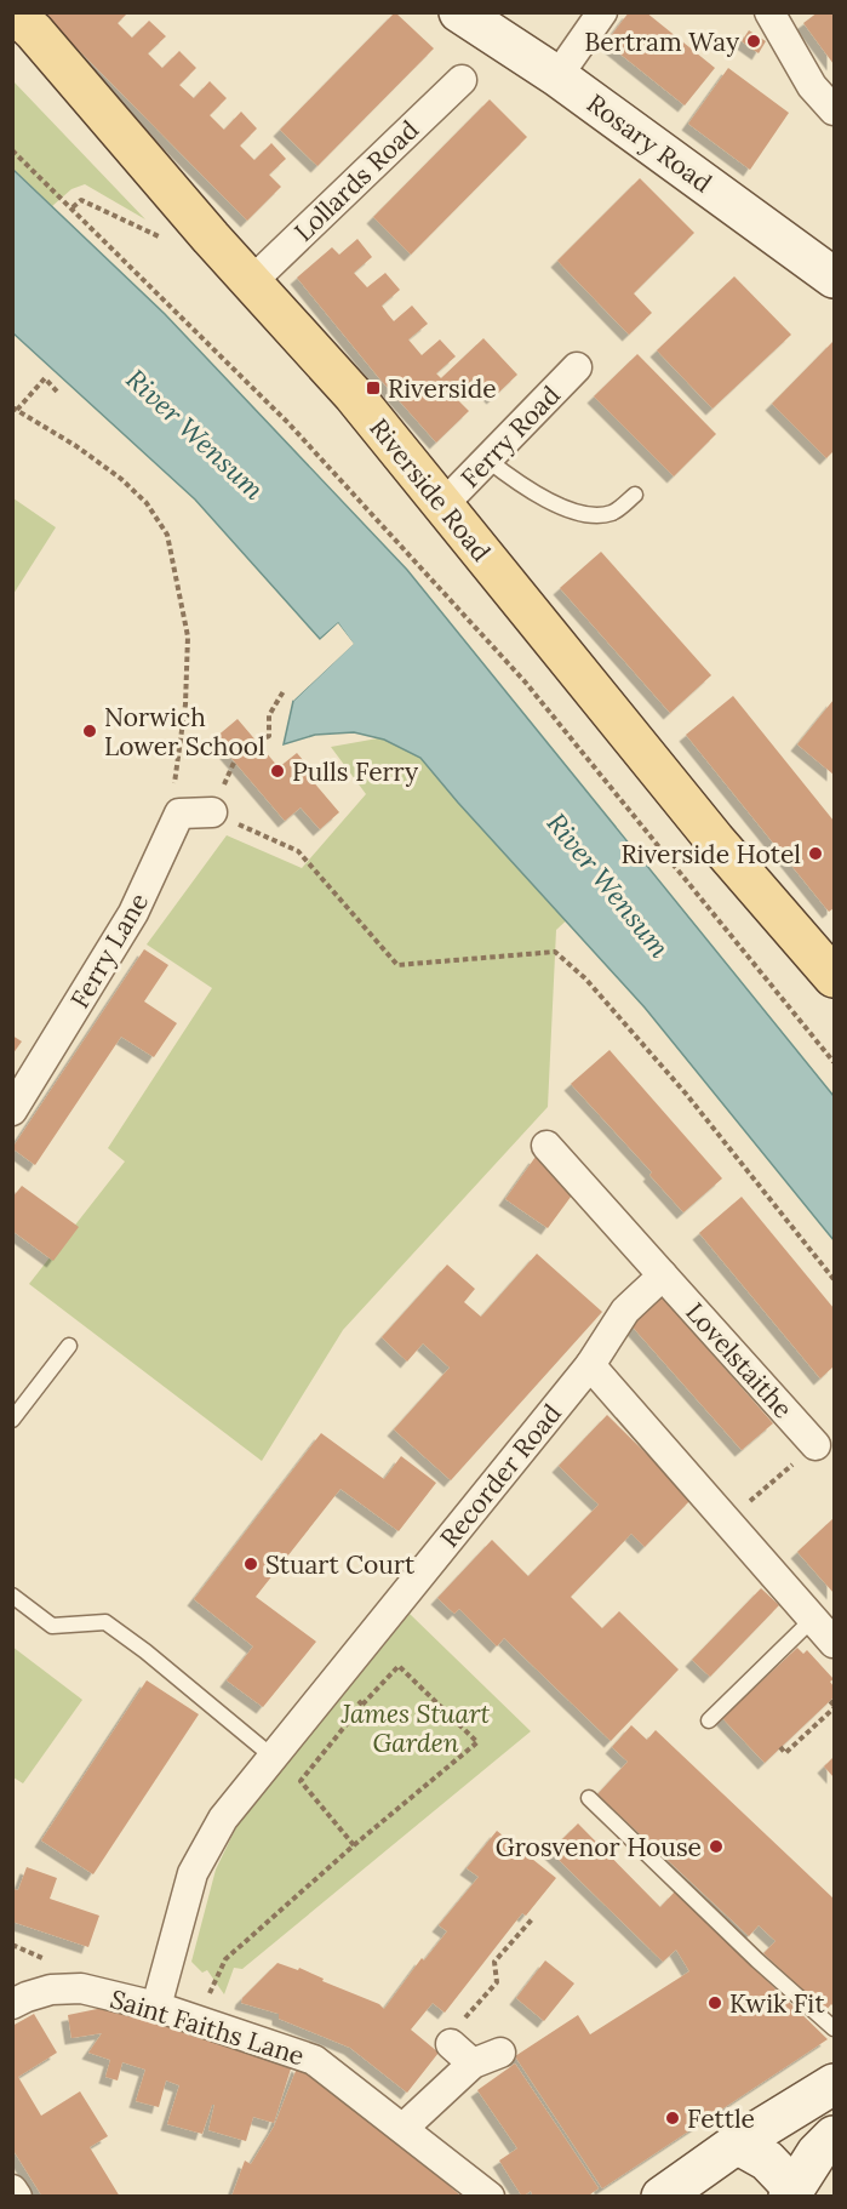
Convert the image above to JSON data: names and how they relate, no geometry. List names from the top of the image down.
{
  "streets": {
    "main road": ["Riverside Road"],
    "street": [
      "Rosary Road",
      "Lollards Road",
      "Ferry Road",
      "Ferry Lane",
      "Lovelstaithe",
      "Recorder Road",
      "Saint Faiths Lane"
    ]
  },
  "crossings": [
    ["Lollards Road", "Riverside Road"],
    ["Ferry Road", "Riverside Road"],
    ["Recorder Road", "Saint Faiths Lane"]
  ],
  "water": ["River Wensum"],
  "parks": ["James Stuart Garden"],
  "places": {
    "other": [
      "Bertram Way",
      "Norwich Lower School",
      "Pulls Ferry",
      "Riverside Hotel",
      "Stuart Court",
      "Grosvenor House",
      "Kwik Fit",
      "Fettle"
    ],
    "transit": ["Riverside"]
  }
}
